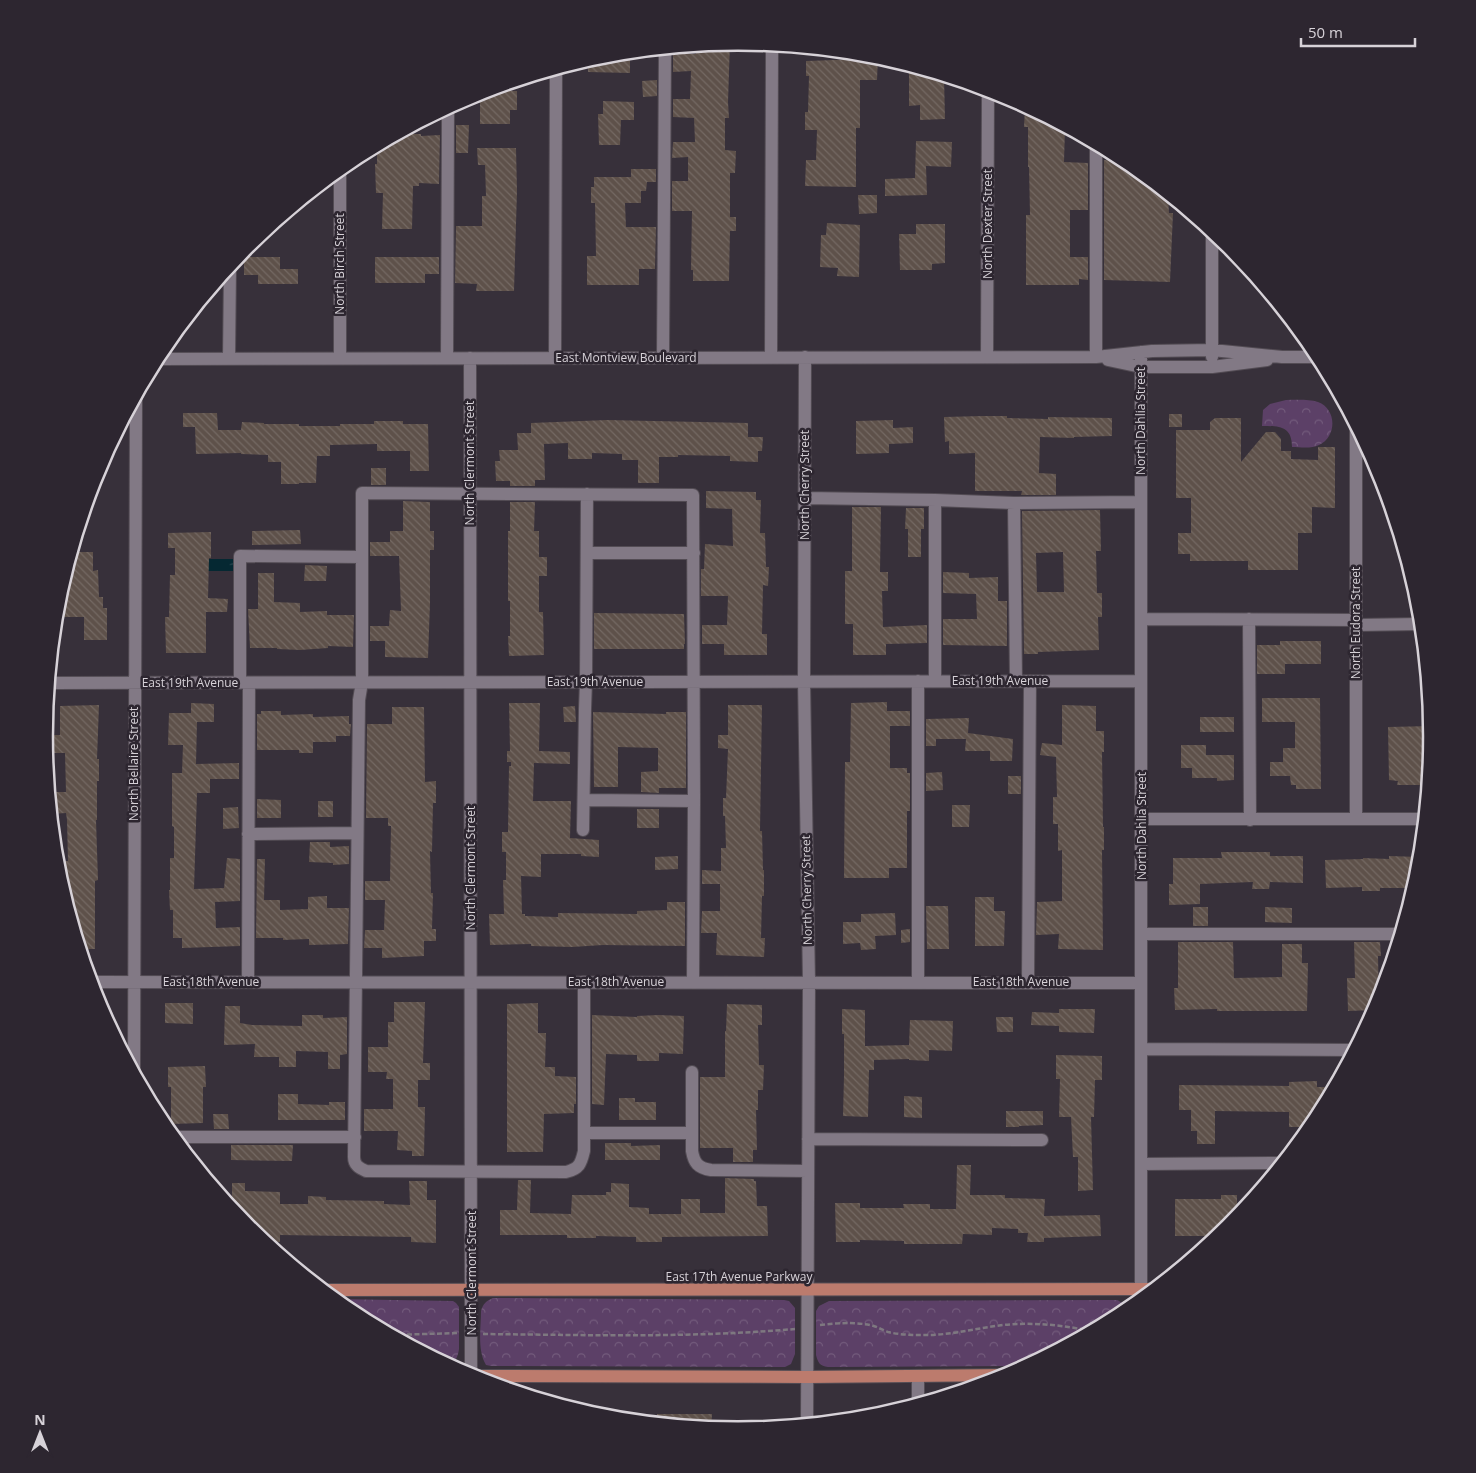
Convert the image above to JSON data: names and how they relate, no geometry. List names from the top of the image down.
{
  "streets": {
    "main road": ["East 17th Avenue Parkway"],
    "street": [
      "North Dexter Street",
      "North Birch Street",
      "East Montview Boulevard",
      "North Dahlia Street",
      "North Clermont Street",
      "North Cherry Street",
      "North Eudora Street",
      "East 19th Avenue",
      "North Bellaire Street",
      "East 18th Avenue"
    ]
  },
  "crossings": [
    ["North Dexter Street", "East Montview Boulevard"],
    ["North Birch Street", "East Montview Boulevard"],
    ["East Montview Boulevard", "North Dahlia Street"],
    ["East Montview Boulevard", "North Clermont Street"],
    ["East Montview Boulevard", "North Cherry Street"],
    ["North Dahlia Street", "East 19th Avenue"],
    ["North Dahlia Street", "East 18th Avenue"],
    ["North Clermont Street", "East 19th Avenue"],
    ["North Clermont Street", "East 18th Avenue"],
    ["North Clermont Street", "East 17th Avenue Parkway"],
    ["North Cherry Street", "East 19th Avenue"],
    ["North Cherry Street", "East 18th Avenue"],
    ["North Cherry Street", "East 17th Avenue Parkway"],
    ["East 19th Avenue", "North Bellaire Street"],
    ["North Bellaire Street", "East 18th Avenue"]
  ],
  "scale_bar": "50 m",
  "north": "top"
}
